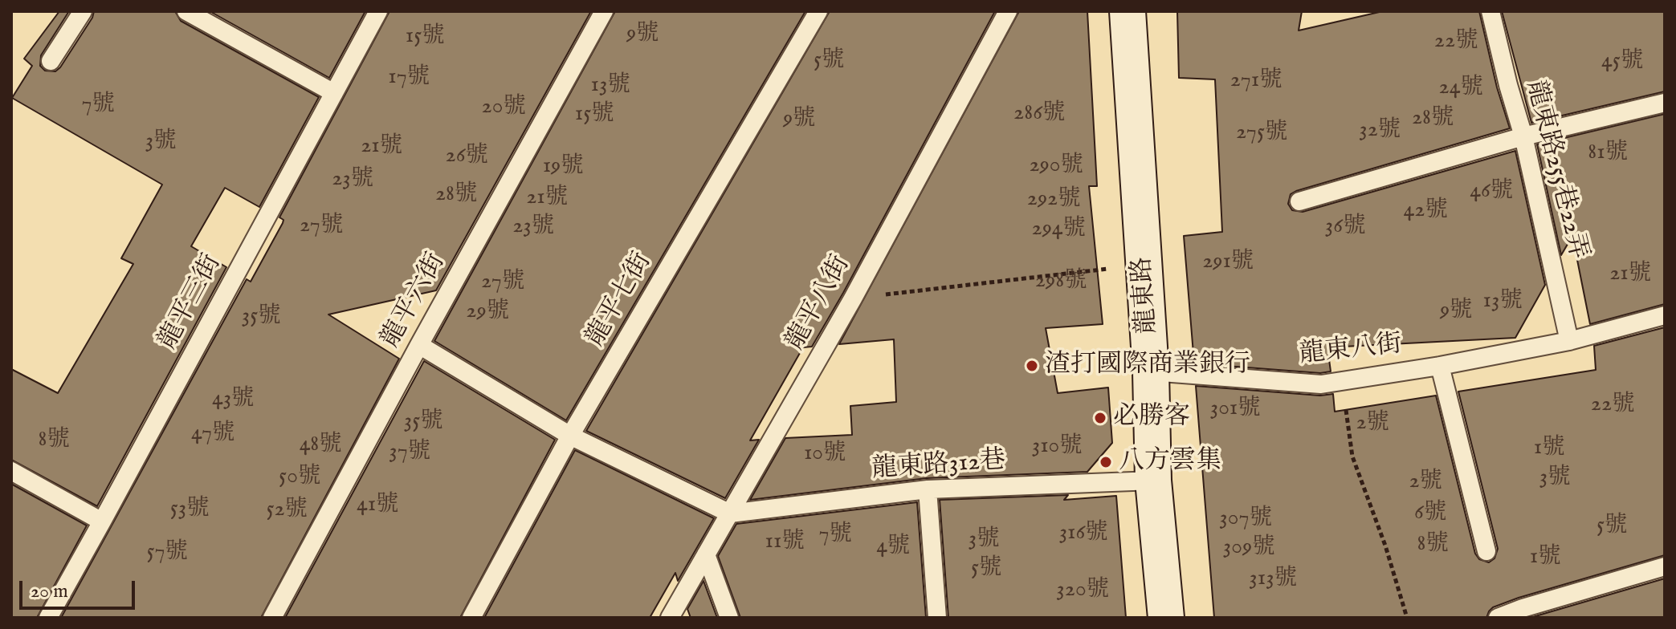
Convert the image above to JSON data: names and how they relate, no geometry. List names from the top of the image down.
{
  "streets": {
    "street": ["龍東路"],
    "lane": [
      "龍東路255巷22弄",
      "龍平七街",
      "龍平六街",
      "龍平三街",
      "龍平八街",
      "龍東八街",
      "龍東路312巷"
    ]
  },
  "crossings": [
    ["龍東路255巷22弄", "龍東八街"],
    ["龍東路", "龍東八街"],
    ["龍東路", "龍東路312巷"],
    ["龍平八街", "龍東路312巷"]
  ],
  "places": ["渣打國際商業銀行", "必勝客", "八方雲集"],
  "house_numbers": [
    "9號",
    "15號",
    "22號",
    "5號",
    "45號",
    "17號",
    "271號",
    "13號",
    "24號",
    "7號",
    "20號",
    "286號",
    "15號",
    "28號",
    "9號",
    "32號",
    "275號",
    "3號",
    "21號",
    "81號",
    "26號",
    "290號",
    "19號",
    "23號",
    "46號",
    "28號",
    "21號",
    "292號",
    "42號",
    "27號",
    "23號",
    "36號",
    "294號",
    "291號",
    "21號",
    "298號",
    "27號",
    "13號",
    "9號",
    "29號",
    "35號",
    "43號",
    "22號",
    "301號",
    "35號",
    "2號",
    "47號",
    "8號",
    "48號",
    "310號",
    "1號",
    "37號",
    "10號",
    "50號",
    "3號",
    "2號",
    "41號",
    "53號",
    "52號",
    "6號",
    "307號",
    "5號",
    "316號",
    "7號",
    "3號",
    "11號",
    "8號",
    "4號",
    "309號",
    "57號",
    "1號",
    "5號",
    "313號",
    "320號"
  ],
  "scale_bar": "20 m"
}
